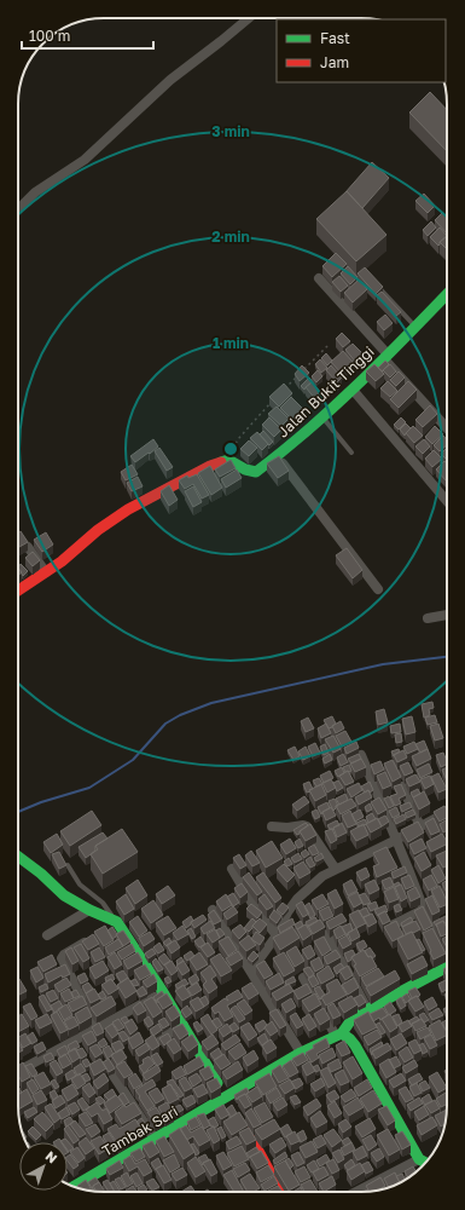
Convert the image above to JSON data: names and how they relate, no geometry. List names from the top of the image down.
{
  "streets": {
    "main road": ["Jalan Bukit Tinggi", "Tambak Sari"]
  },
  "legend": ["Fast", "Jam"],
  "scale_bar": "100 m",
  "north": "top right",
  "rings": ["3 min", "2 min", "1 min"]
}
